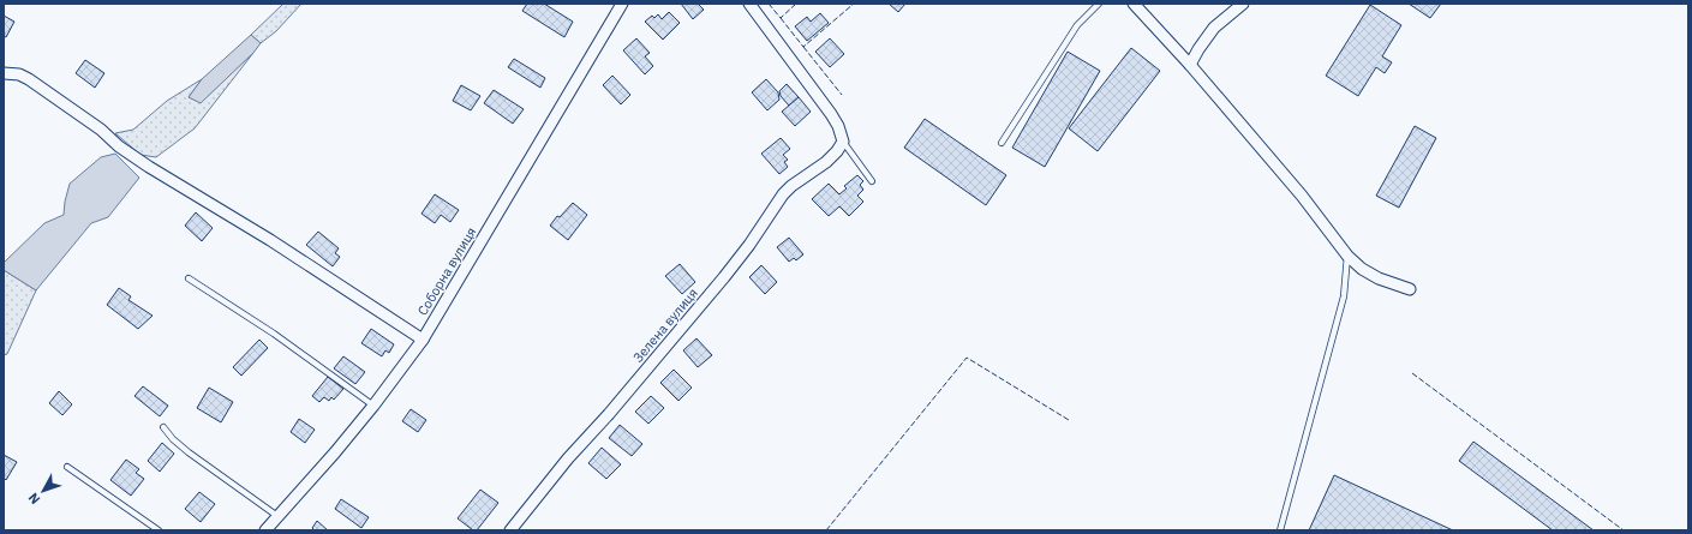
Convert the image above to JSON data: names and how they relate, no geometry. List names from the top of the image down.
{
  "streets": {
    "street": ["Соборна вулиця", "Зелена вулиця"]
  },
  "north": "bottom left"
}
